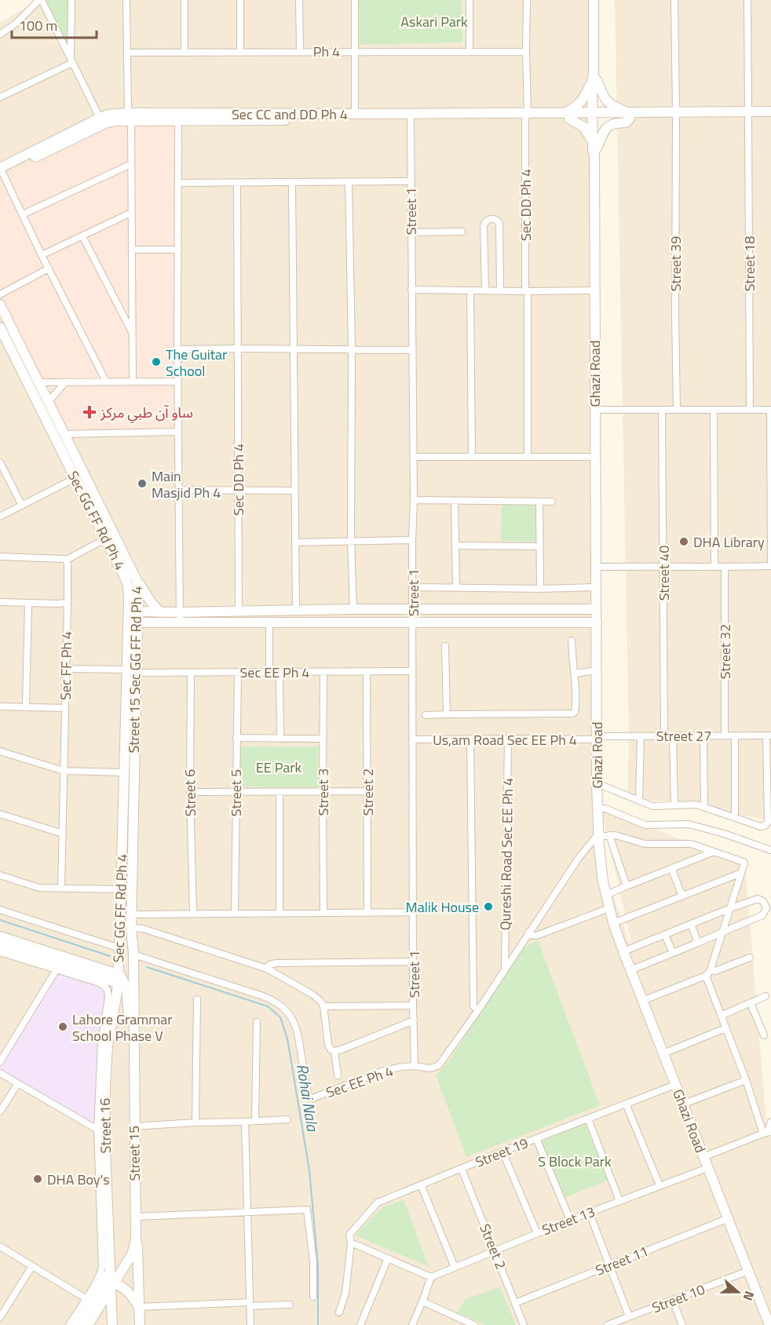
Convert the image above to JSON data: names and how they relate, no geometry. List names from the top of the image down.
{
  "streets": {
    "main road": [
      "Sec CC and DD Ph 4",
      "Ghazi Road",
      "Sec GG FF Rd Ph 4",
      "Street 15 Sec GG FF Rd Ph 4",
      "Street 16",
      "Street 15"
    ],
    "street": [
      "Ph 4",
      "Sec DD Ph 4",
      "Street 1",
      "Street 39",
      "Street 18",
      "Street 40",
      "Street 32",
      "Sec FF Ph 4",
      "Sec EE Ph 4",
      "Street 27",
      "Us,am Road Sec EE Ph 4",
      "Street 3",
      "Street 2",
      "Street 6",
      "Street 5",
      "Qureshi Road Sec EE Ph 4",
      "Street 19",
      "Street 13",
      "Street 11",
      "Street 10"
    ]
  },
  "crossings": [
    ["Ph 4", "Sec DD Ph 4"],
    ["Sec CC and DD Ph 4", "Sec DD Ph 4"],
    ["Sec CC and DD Ph 4", "Street 1"],
    ["Sec CC and DD Ph 4", "Street 39"],
    ["Sec CC and DD Ph 4", "Street 18"],
    ["Sec CC and DD Ph 4", "Ghazi Road"],
    ["Street 1", "Sec EE Ph 4"],
    ["Street 1", "Us,am Road Sec EE Ph 4"],
    ["Ghazi Road", "Sec EE Ph 4"],
    ["Ghazi Road", "Street 27"],
    ["Ghazi Road", "Us,am Road Sec EE Ph 4"],
    ["Ghazi Road", "Street 19"],
    ["Ghazi Road", "Street 13"],
    ["Ghazi Road", "Street 11"],
    ["Ghazi Road", "Street 10"],
    ["Sec GG FF Rd Ph 4", "Street 15 Sec GG FF Rd Ph 4"],
    ["Sec GG FF Rd Ph 4", "Street 16"],
    ["Street 40", "Street 27"],
    ["Street 32", "Street 27"],
    ["Street 15 Sec GG FF Rd Ph 4", "Sec EE Ph 4"],
    ["Street 15 Sec GG FF Rd Ph 4", "Street 15"],
    ["Sec EE Ph 4", "Street 3"],
    ["Sec EE Ph 4", "Street 2"],
    ["Sec EE Ph 4", "Street 6"],
    ["Sec EE Ph 4", "Street 5"],
    ["Sec EE Ph 4", "Qureshi Road Sec EE Ph 4"],
    ["Street 27", "Us,am Road Sec EE Ph 4"],
    ["Us,am Road Sec EE Ph 4", "Qureshi Road Sec EE Ph 4"],
    ["Street 2", "Street 19"],
    ["Street 2", "Street 13"],
    ["Street 2", "Street 11"]
  ],
  "water": ["Rohai Nala"],
  "parks": ["Askari Park", "EE Park", "S Block Park"],
  "places": {
    "other": [
      "The Guitar School",
      "Main Masjid Ph 4",
      "DHA Library",
      "Malik House",
      "Lahore Grammar School Phase V",
      "DHA Boy's"
    ],
    "health": ["ساو آن طبي مرکز"]
  },
  "scale_bar": "100 m",
  "north": "right"
}
